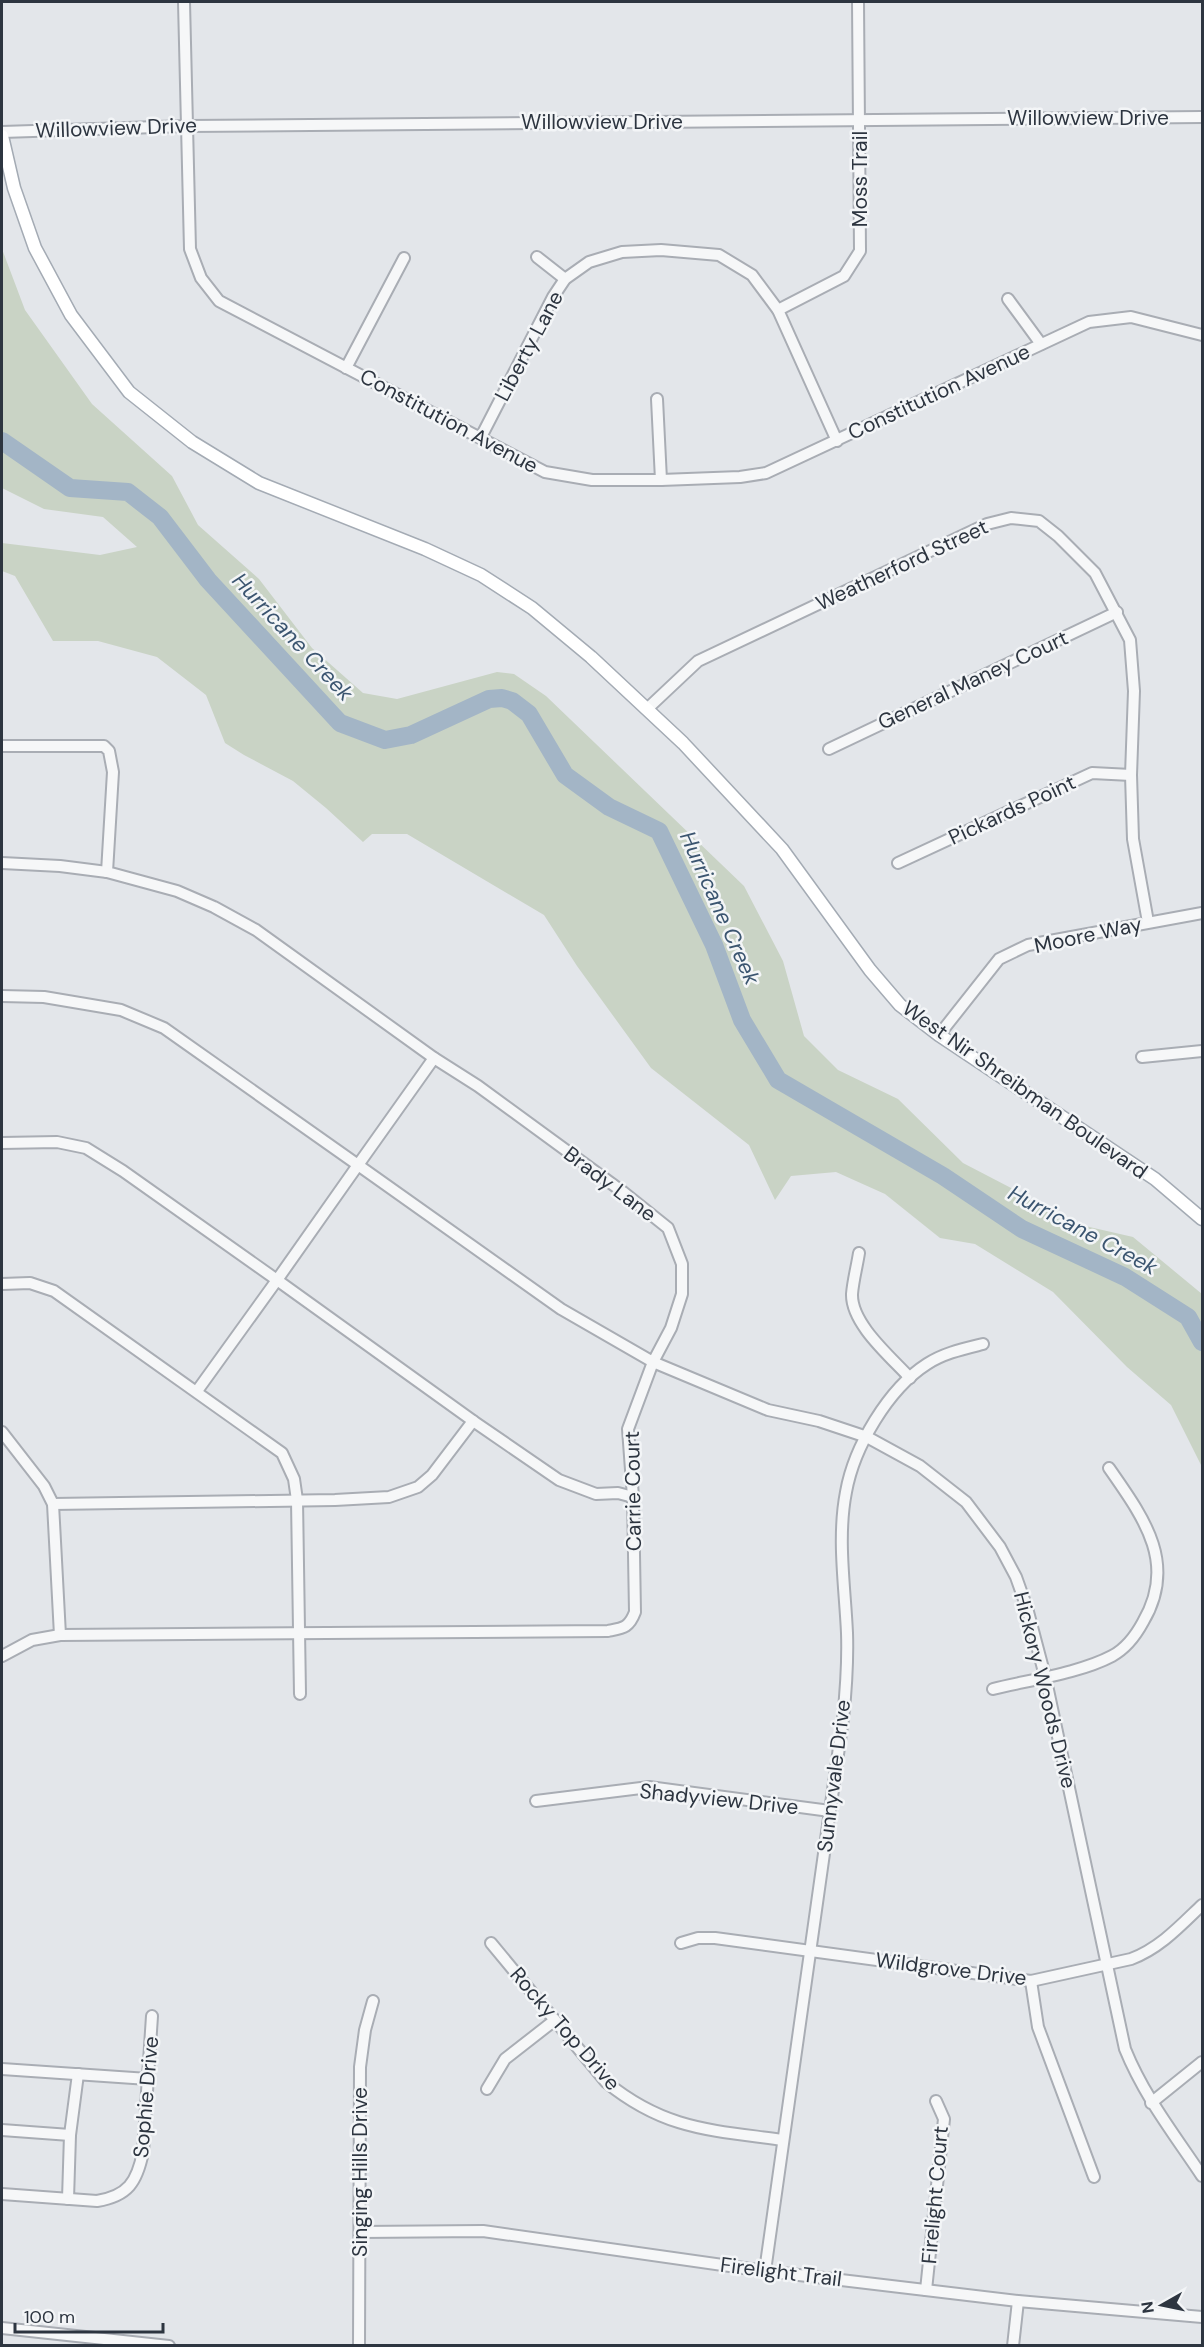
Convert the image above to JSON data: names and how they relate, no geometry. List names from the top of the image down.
{
  "streets": {
    "main road": ["West Nir Shreibman Boulevard"],
    "street": [
      "Willowview Drive",
      "Moss Trail",
      "Liberty Lane",
      "Constitution Avenue",
      "Weatherford Street",
      "General Maney Court",
      "Pickards Point",
      "Moore Way",
      "Brady Lane",
      "Carrie Court",
      "Hickory Woods Drive",
      "Sunnyvale Drive",
      "Shadyview Drive",
      "Wildgrove Drive",
      "Rocky Top Drive",
      "Sophie Drive",
      "Singing Hills Drive",
      "Firelight Court",
      "Firelight Trail"
    ]
  },
  "crossings": [
    ["Willowview Drive", "Moss Trail"],
    ["Willowview Drive", "Constitution Avenue"],
    ["Willowview Drive", "West Nir Shreibman Boulevard"],
    ["Moss Trail", "Liberty Lane"],
    ["Liberty Lane", "Constitution Avenue"],
    ["Weatherford Street", "General Maney Court"],
    ["Weatherford Street", "Pickards Point"],
    ["Weatherford Street", "Moore Way"],
    ["Weatherford Street", "West Nir Shreibman Boulevard"],
    ["Moore Way", "West Nir Shreibman Boulevard"],
    ["Brady Lane", "Carrie Court"],
    ["Brady Lane", "Hickory Woods Drive"],
    ["Carrie Court", "Hickory Woods Drive"],
    ["Hickory Woods Drive", "Sunnyvale Drive"],
    ["Hickory Woods Drive", "Wildgrove Drive"],
    ["Sunnyvale Drive", "Shadyview Drive"],
    ["Sunnyvale Drive", "Wildgrove Drive"],
    ["Sunnyvale Drive", "Rocky Top Drive"],
    ["Sunnyvale Drive", "Firelight Trail"],
    ["Singing Hills Drive", "Firelight Trail"],
    ["Firelight Court", "Firelight Trail"]
  ],
  "water": ["Hurricane Creek"],
  "scale_bar": "100 m",
  "north": "left"
}
